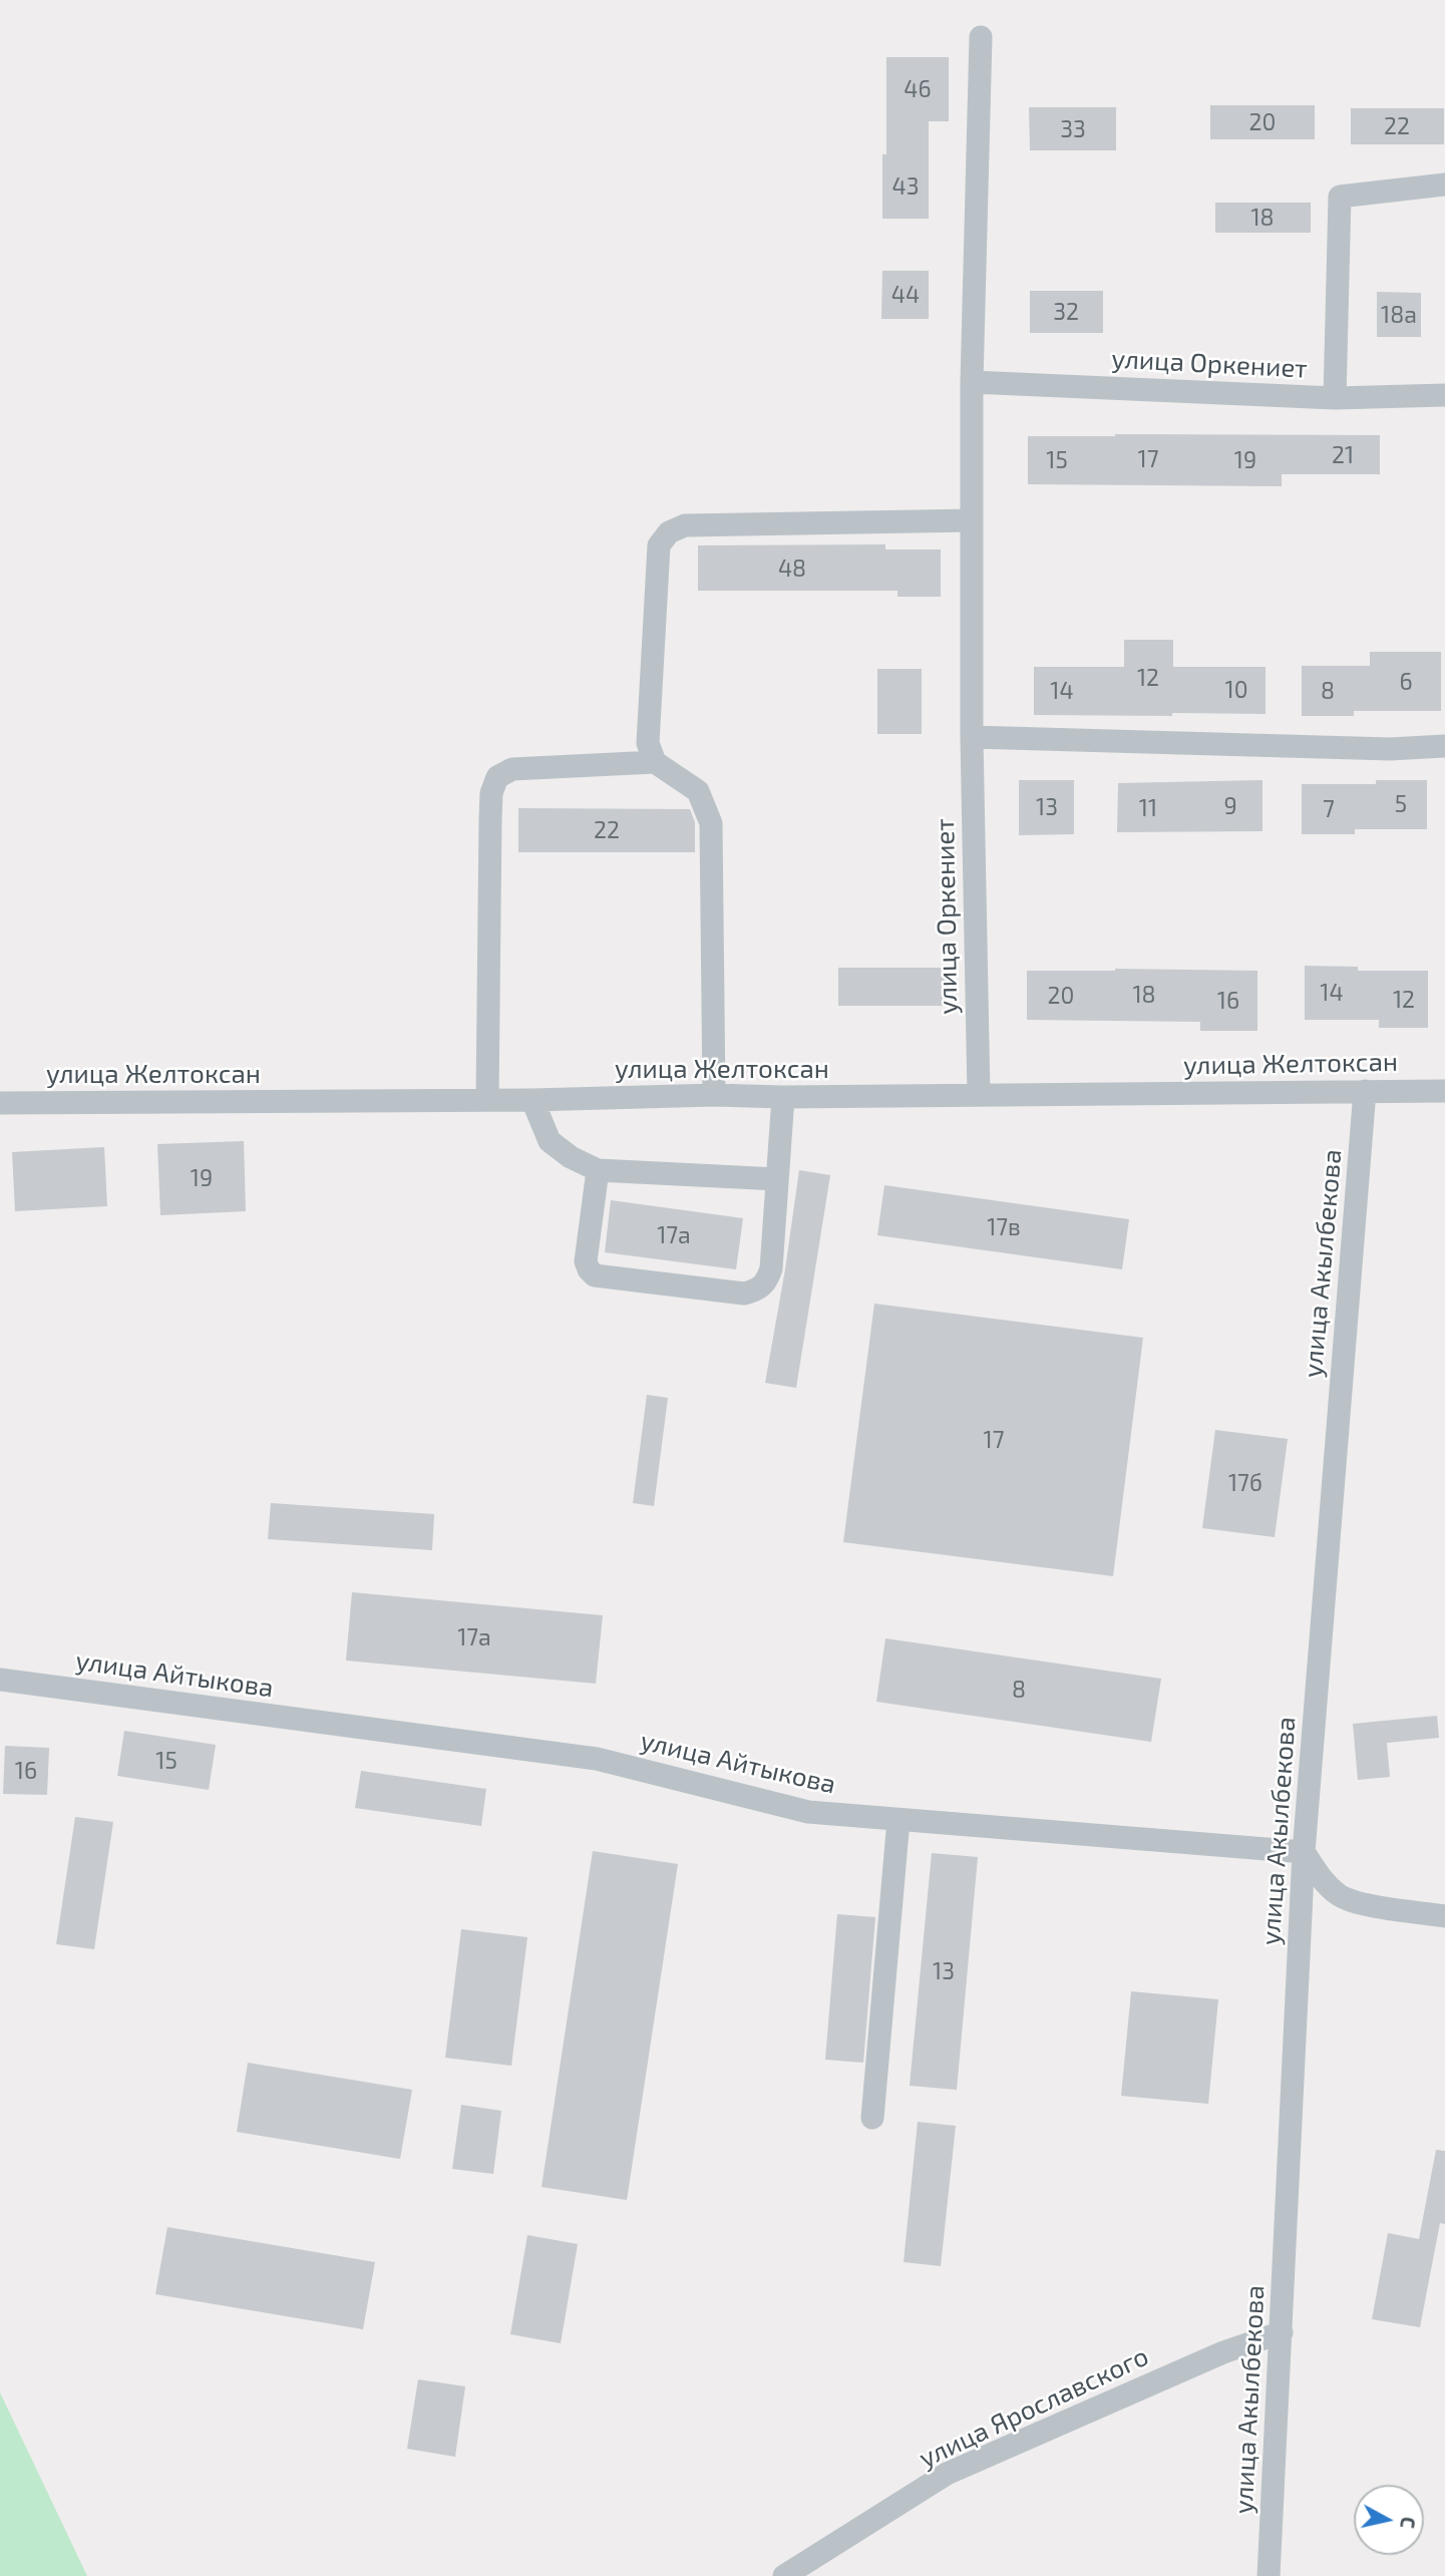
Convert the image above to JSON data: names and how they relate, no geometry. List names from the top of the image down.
{
  "streets": {
    "street": [
      "улица Оркениет",
      "улица Желтоксан",
      "улица Акылбекова",
      "улица Айтыкова",
      "улица Ярославского"
    ]
  },
  "crossings": [
    ["улица Оркениет", "улица Желтоксан"],
    ["улица Желтоксан", "улица Акылбекова"],
    ["улица Акылбекова", "улица Айтыкова"],
    ["улица Акылбекова", "улица Ярославского"]
  ],
  "house_numbers": [
    "46",
    "20",
    "22",
    "33",
    "43",
    "18",
    "44",
    "32",
    "18а",
    "21",
    "17",
    "15",
    "19",
    "48",
    "12",
    "6",
    "10",
    "14",
    "8",
    "5",
    "9",
    "13",
    "11",
    "7",
    "22",
    "14",
    "18",
    "20",
    "12",
    "16",
    "19",
    "17в",
    "17а",
    "17",
    "17б",
    "17а",
    "8",
    "15",
    "16",
    "13"
  ],
  "north": "right"
}
